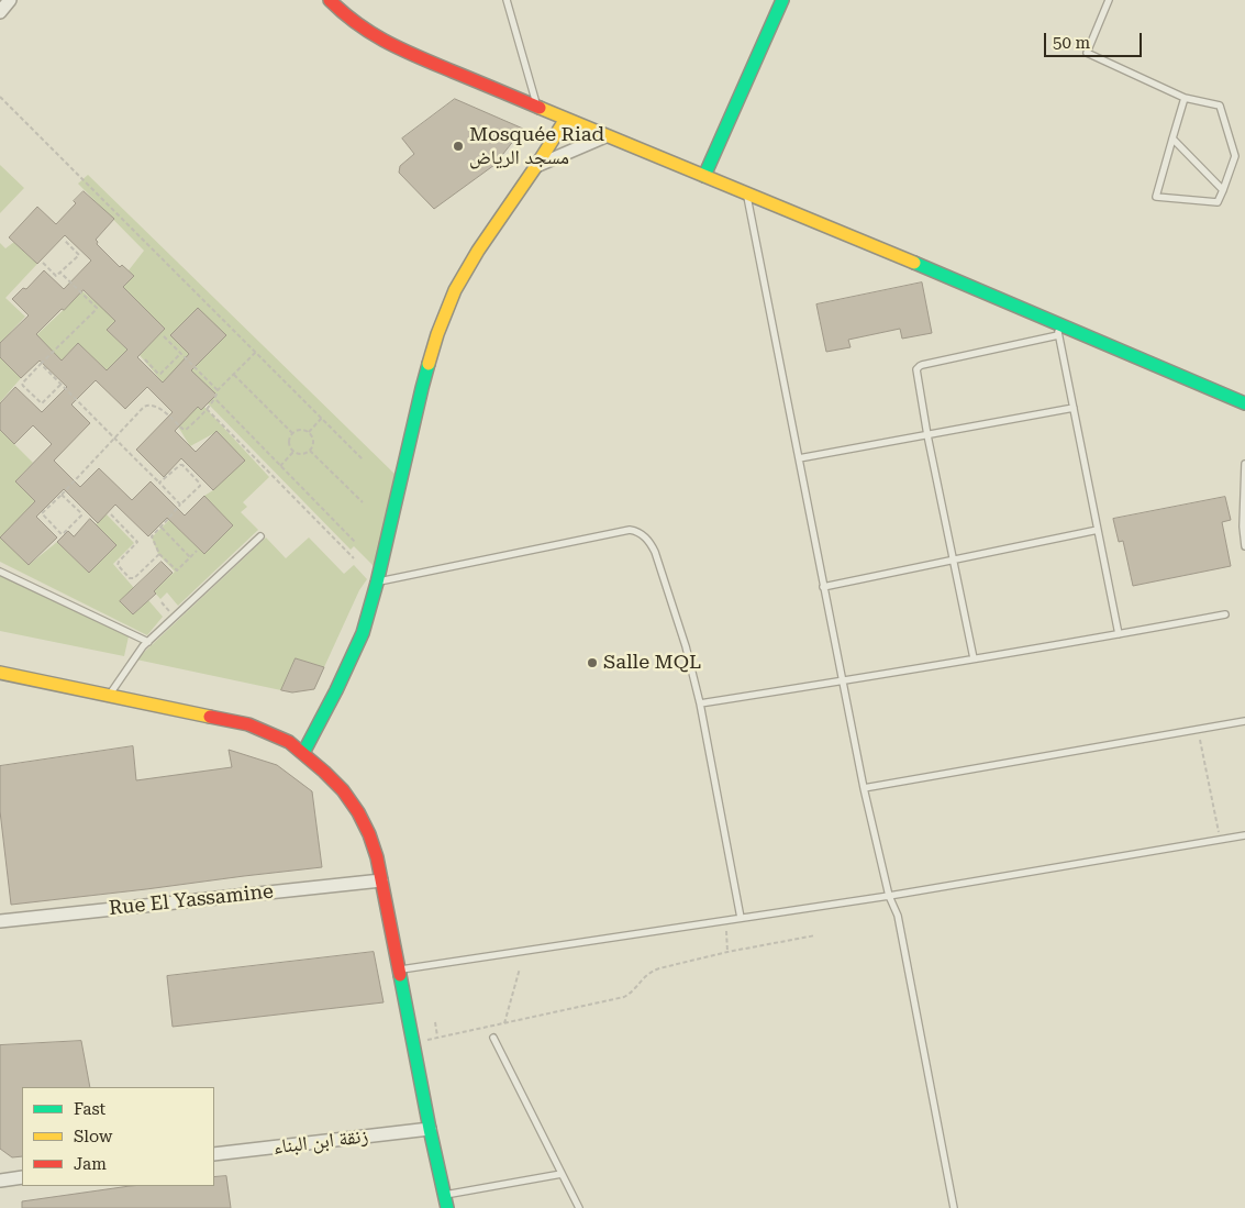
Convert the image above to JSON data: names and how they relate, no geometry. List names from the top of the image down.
{
  "streets": {
    "street": ["Rue El Yassamine", "زنقة ابن البناء"]
  },
  "places": ["Mosquée Riad مسجد الرياض", "Salle MQL"],
  "legend": ["Fast", "Slow", "Jam"],
  "scale_bar": "50 m"
}
